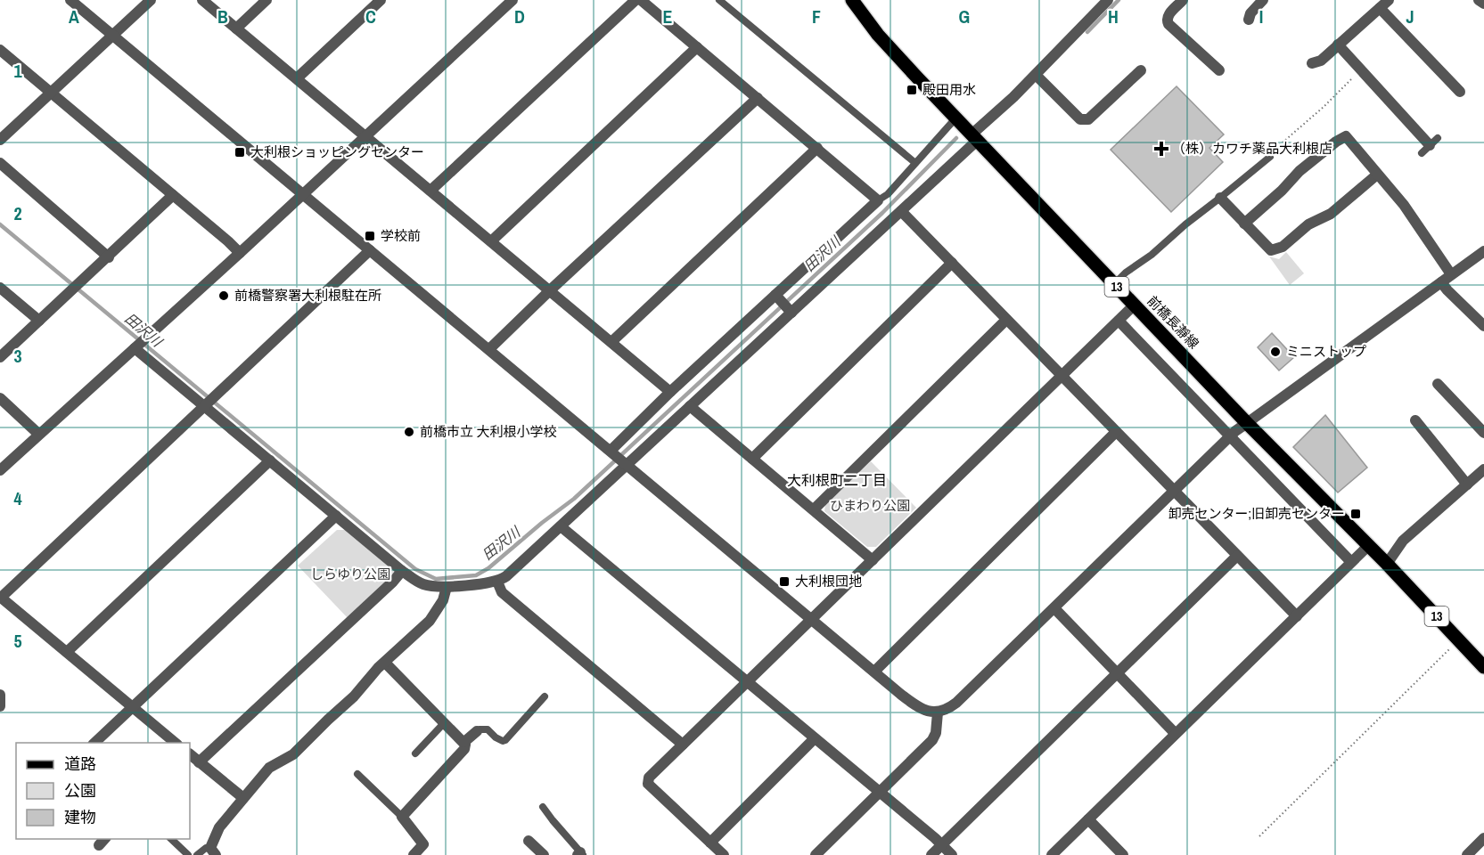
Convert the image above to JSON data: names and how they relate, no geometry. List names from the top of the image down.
{
  "streets": {
    "main road": ["13", "前橋長瀞線"]
  },
  "crossings": [
    ["13", "前橋長瀞線"]
  ],
  "districts": ["大利根町二丁目"],
  "water": ["田沢川"],
  "parks": ["ひまわり公園", "しらゆり公園"],
  "places": {
    "transit": [
      "殿田用水",
      "大利根ショッピングセンター",
      "学校前",
      "卸売センター;旧卸売センター",
      "大利根団地"
    ],
    "health": ["（株）カワチ薬品大利根店"],
    "other": ["前橋警察署大利根駐在所", "ミニストップ", "前橋市立 大利根小学校"]
  },
  "legend": ["道路", "公園", "建物"],
  "grid": {
    "columns": [
      "A",
      "B",
      "C",
      "D",
      "E",
      "F",
      "G",
      "H",
      "I",
      "J"
    ],
    "rows": [
      "1",
      "2",
      "3",
      "4",
      "5"
    ]
  }
}
